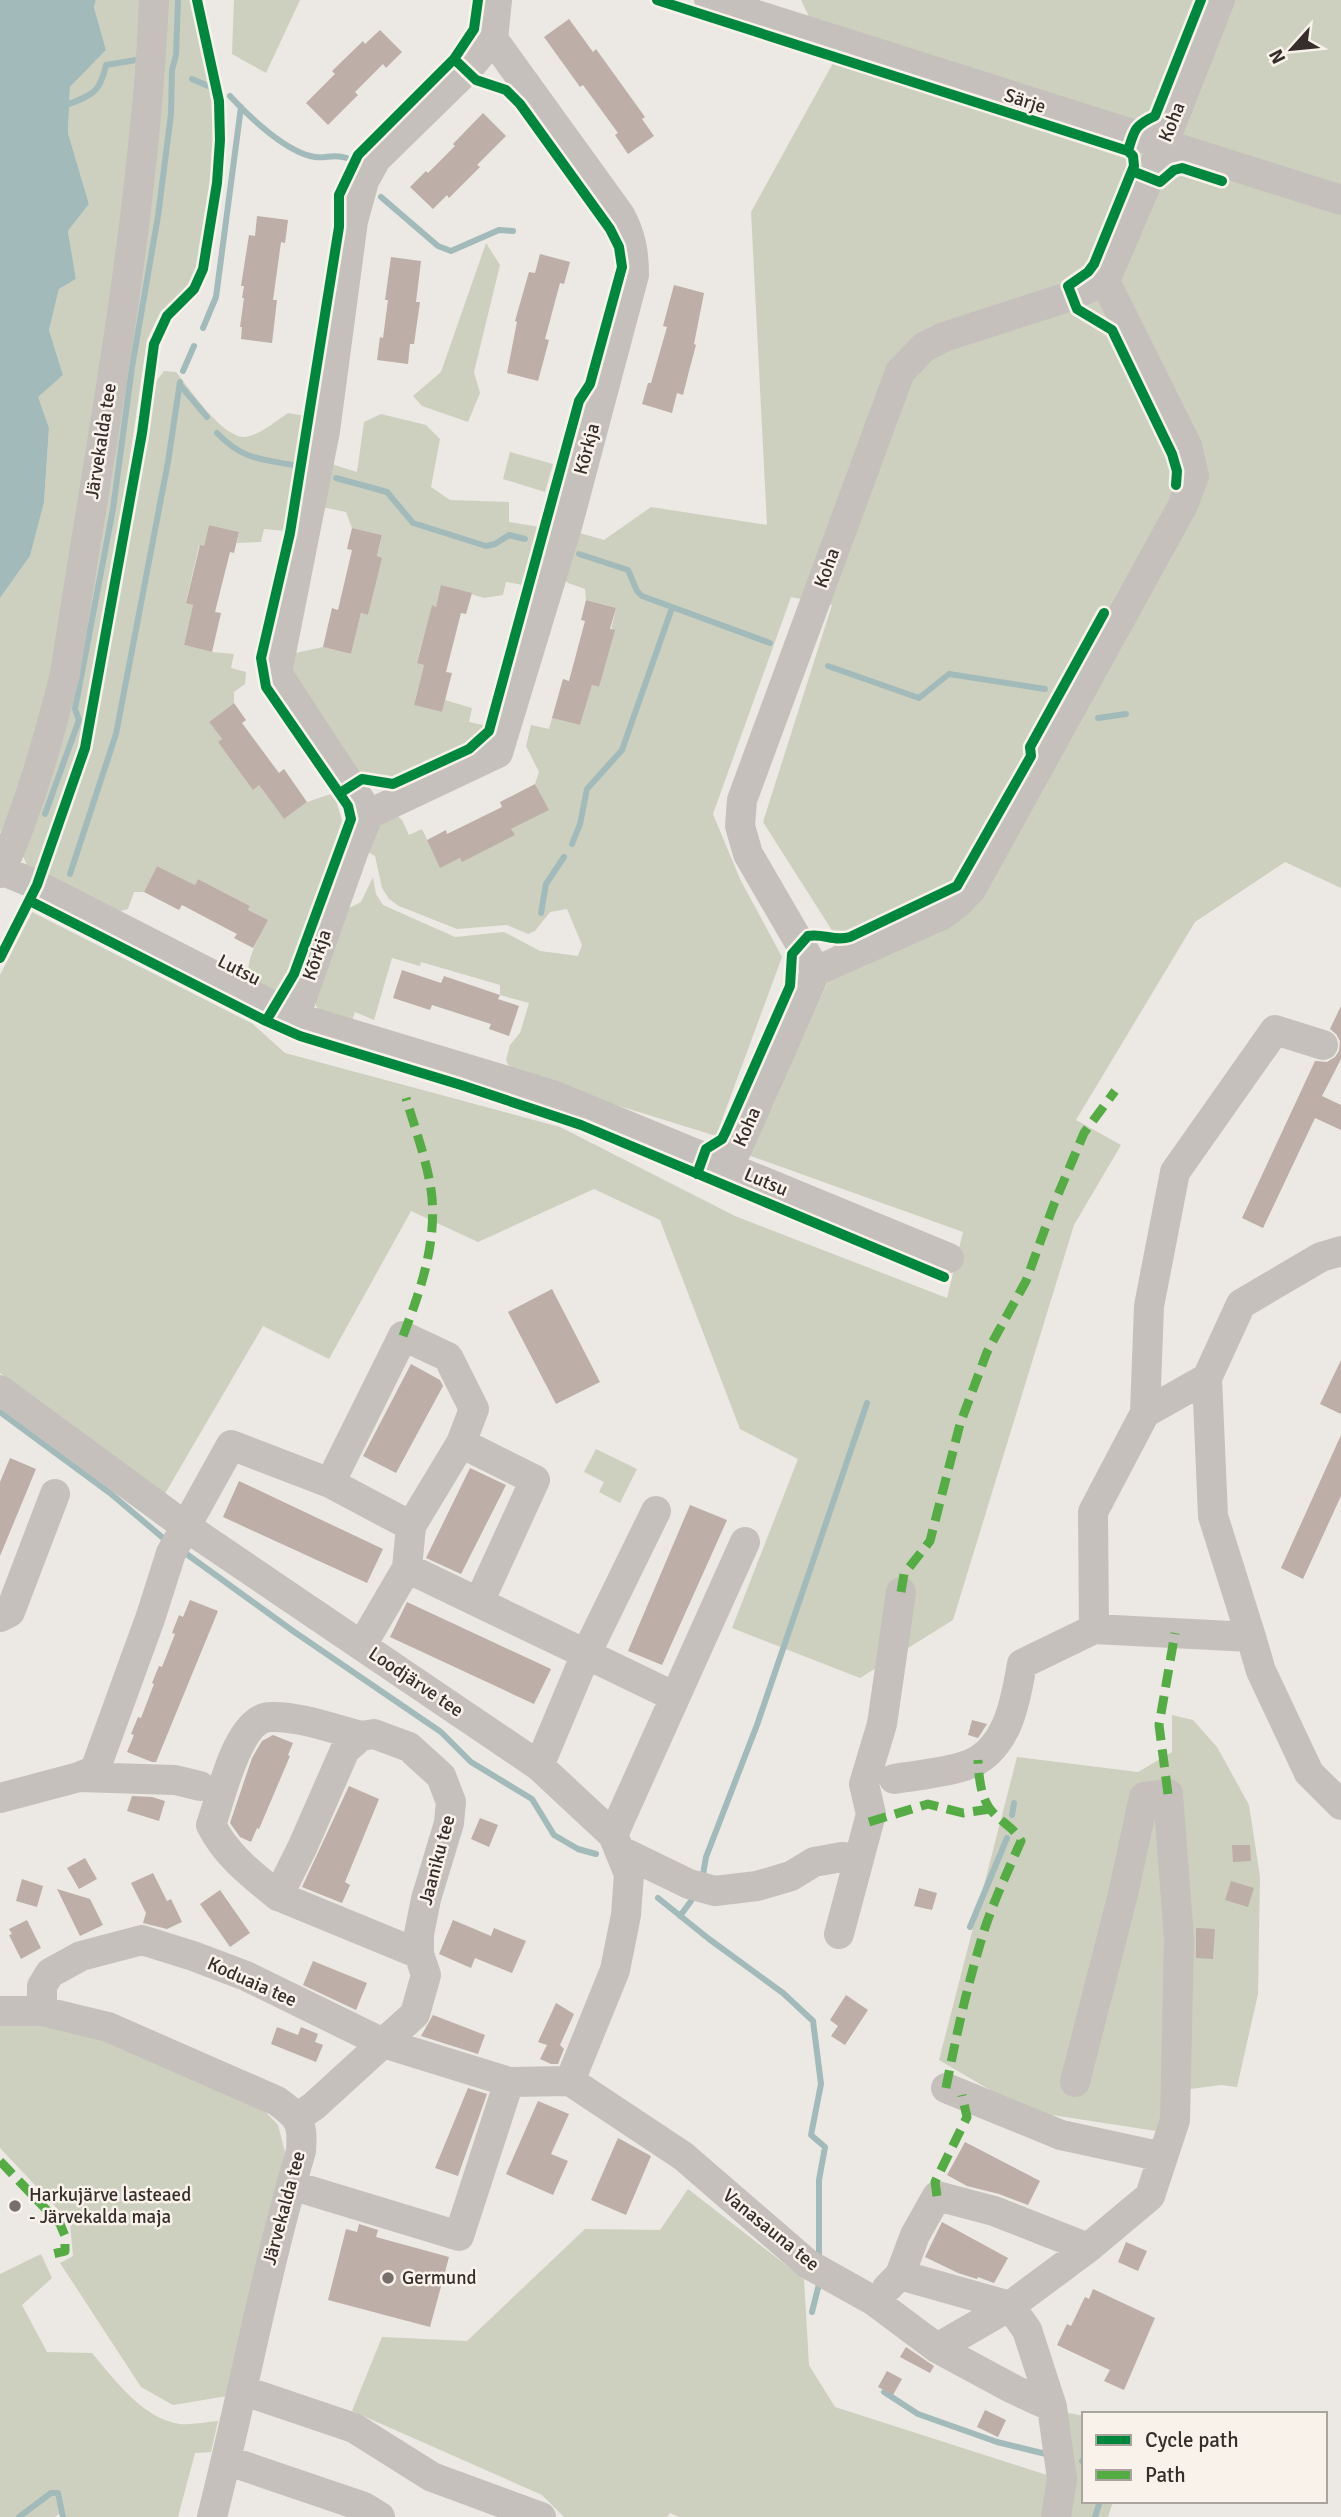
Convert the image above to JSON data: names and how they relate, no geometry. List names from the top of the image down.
{
  "streets": {
    "street": [
      "Särje",
      "Koha",
      "Järvekalda tee",
      "Kõrkja",
      "Lutsu",
      "Loodjärve tee",
      "Jaaniku tee",
      "Koduaia tee",
      "Vanasauna tee"
    ]
  },
  "crossings": [
    ["Särje", "Koha"],
    ["Koha", "Lutsu"],
    ["Järvekalda tee", "Lutsu"],
    ["Kõrkja", "Lutsu"],
    ["Jaaniku tee", "Koduaia tee"]
  ],
  "places": ["Harkujärve lasteaed - Järvekalda maja", "Germund"],
  "legend": ["Cycle path", "Path"],
  "north": "bottom left"
}
